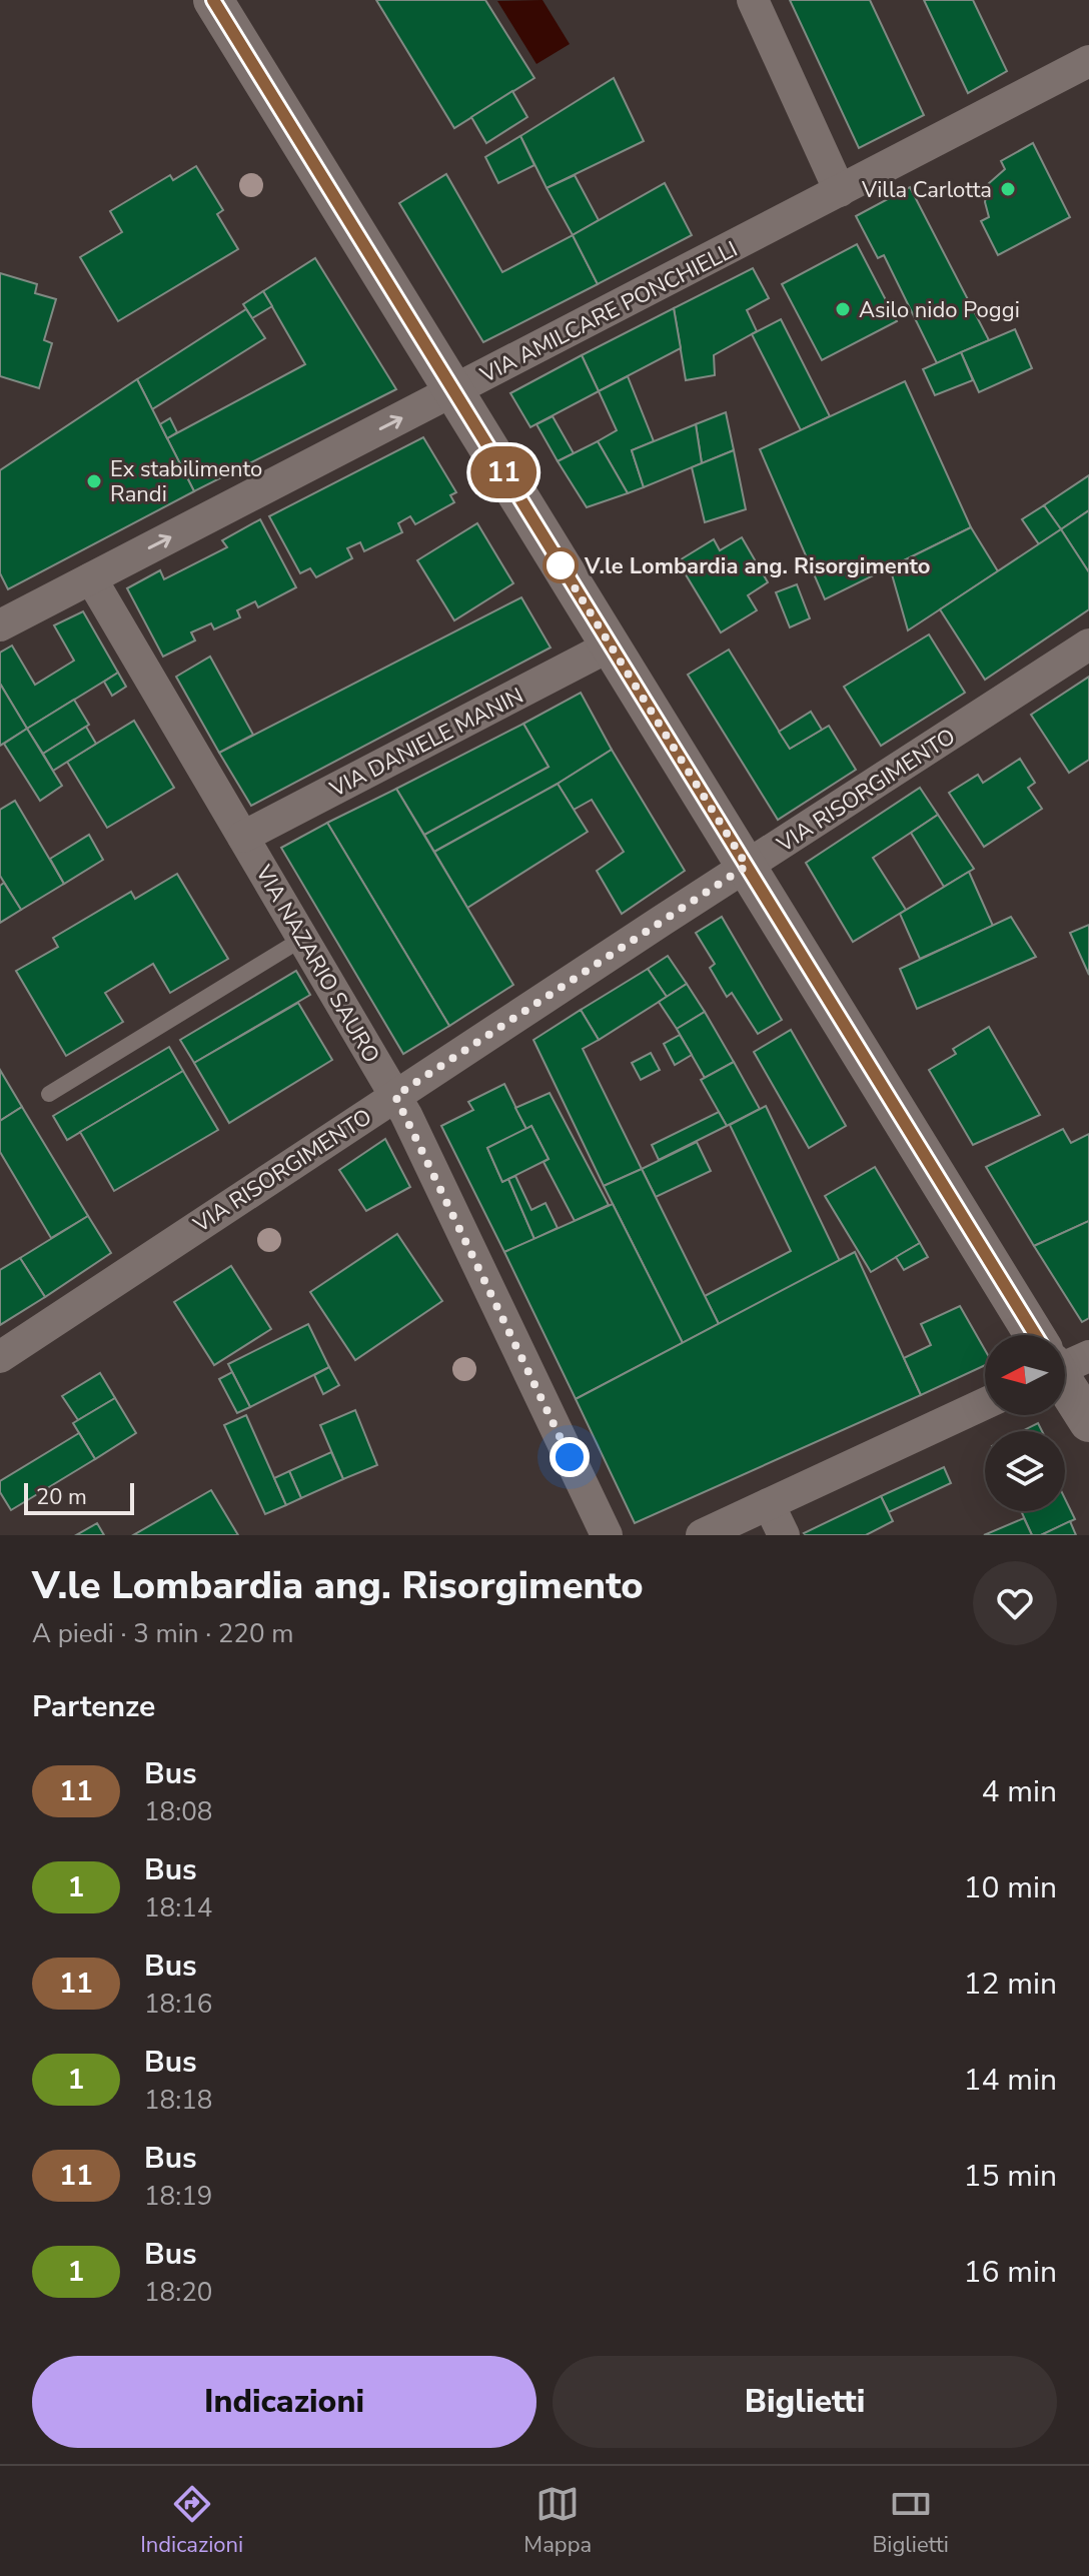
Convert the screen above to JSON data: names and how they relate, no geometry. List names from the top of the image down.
{
  "streets": {
    "street": [
      "VIA AMILCARE PONCHIELLI",
      "VIA DANIELE MANIN",
      "VIA RISORGIMENTO",
      "VIA NAZARIO SAURO"
    ]
  },
  "crossings": [
    ["VIA AMILCARE PONCHIELLI", "VIA NAZARIO SAURO"],
    ["VIA DANIELE MANIN", "VIA NAZARIO SAURO"],
    ["VIA RISORGIMENTO", "VIA NAZARIO SAURO"]
  ],
  "places": [
    "Villa Carlotta",
    "Asilo nido Poggi",
    "Ex stabilimento Randi",
    "V.le Lombardia ang. Risorgimento"
  ],
  "lines": ["bus line 11"],
  "scale_bar": "20 m",
  "north": "left",
  "page": {
    "on_map": "11",
    "scale": "20 m",
    "heading": [
      ["V.le Lombardia ang. Risorgimento", "A piedi · 3 min · 220 m"],
      "Partenze"
    ],
    "list": [
      {
        "mark": "11",
        "name": "Bus",
        "note": "18:08",
        "value": "4 min"
      },
      {
        "mark": "1",
        "name": "Bus",
        "note": "18:14",
        "value": "10 min"
      },
      {
        "mark": "11",
        "name": "Bus",
        "note": "18:16",
        "value": "12 min"
      },
      {
        "mark": "1",
        "name": "Bus",
        "note": "18:18",
        "value": "14 min"
      },
      {
        "mark": "11",
        "name": "Bus",
        "note": "18:19",
        "value": "15 min"
      },
      {
        "mark": "1",
        "name": "Bus",
        "note": "18:20",
        "value": "16 min"
      }
    ],
    "buttons": ["Indicazioni", "Biglietti"],
    "tabs": ["Indicazioni", "Mappa", "Biglietti"]
  }
}
